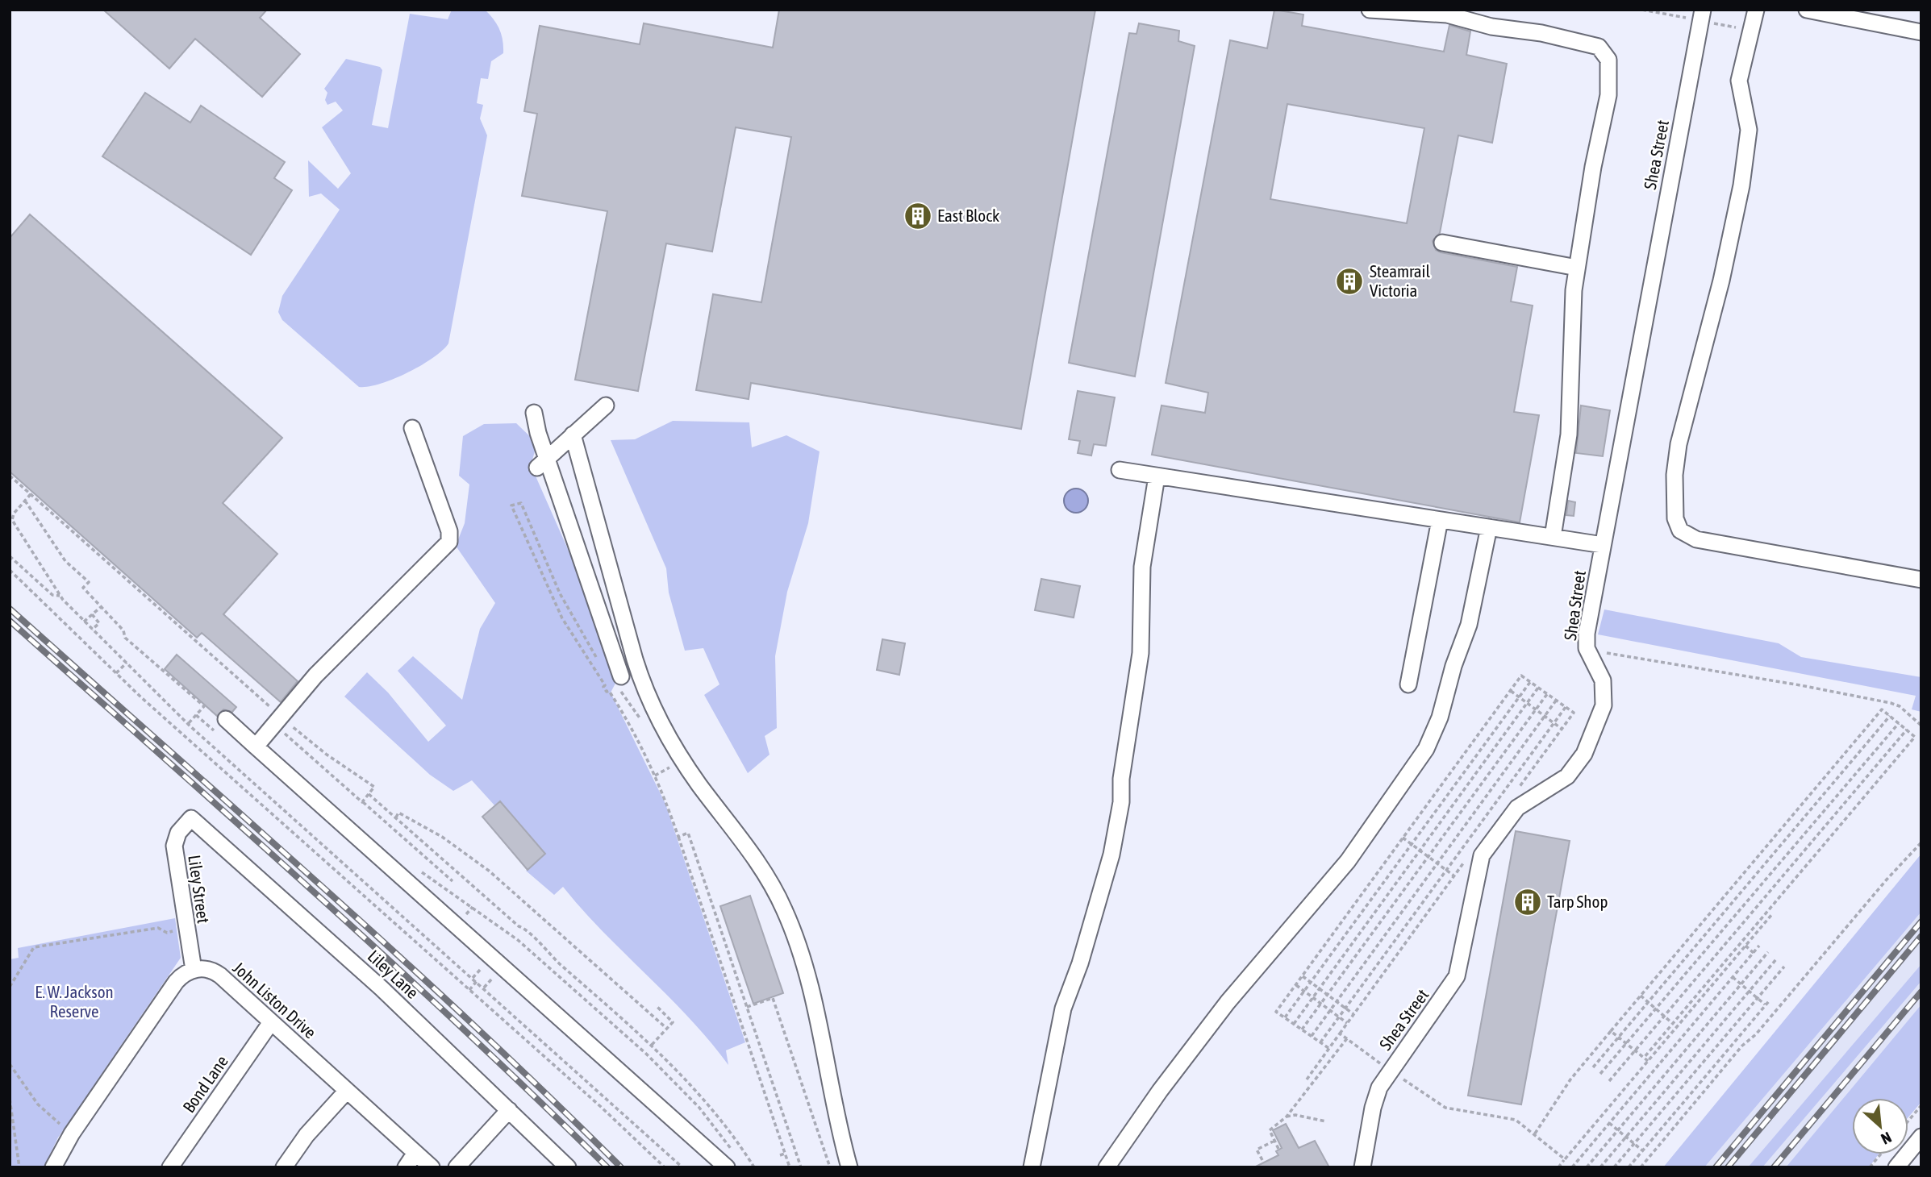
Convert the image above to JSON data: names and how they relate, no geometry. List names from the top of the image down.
{
  "streets": {
    "street": [
      "Shea Street",
      "Liley Street",
      "Liley Lane",
      "John Liston Drive",
      "Bond Lane"
    ]
  },
  "crossings": [
    ["Liley Street", "Liley Lane"],
    ["Liley Street", "John Liston Drive"],
    ["John Liston Drive", "Bond Lane"]
  ],
  "parks": ["E. W. Jackson Reserve"],
  "places": {
    "building": ["East Block", "Steamrail Victoria", "Tarp Shop"]
  },
  "north": "bottom right"
}
